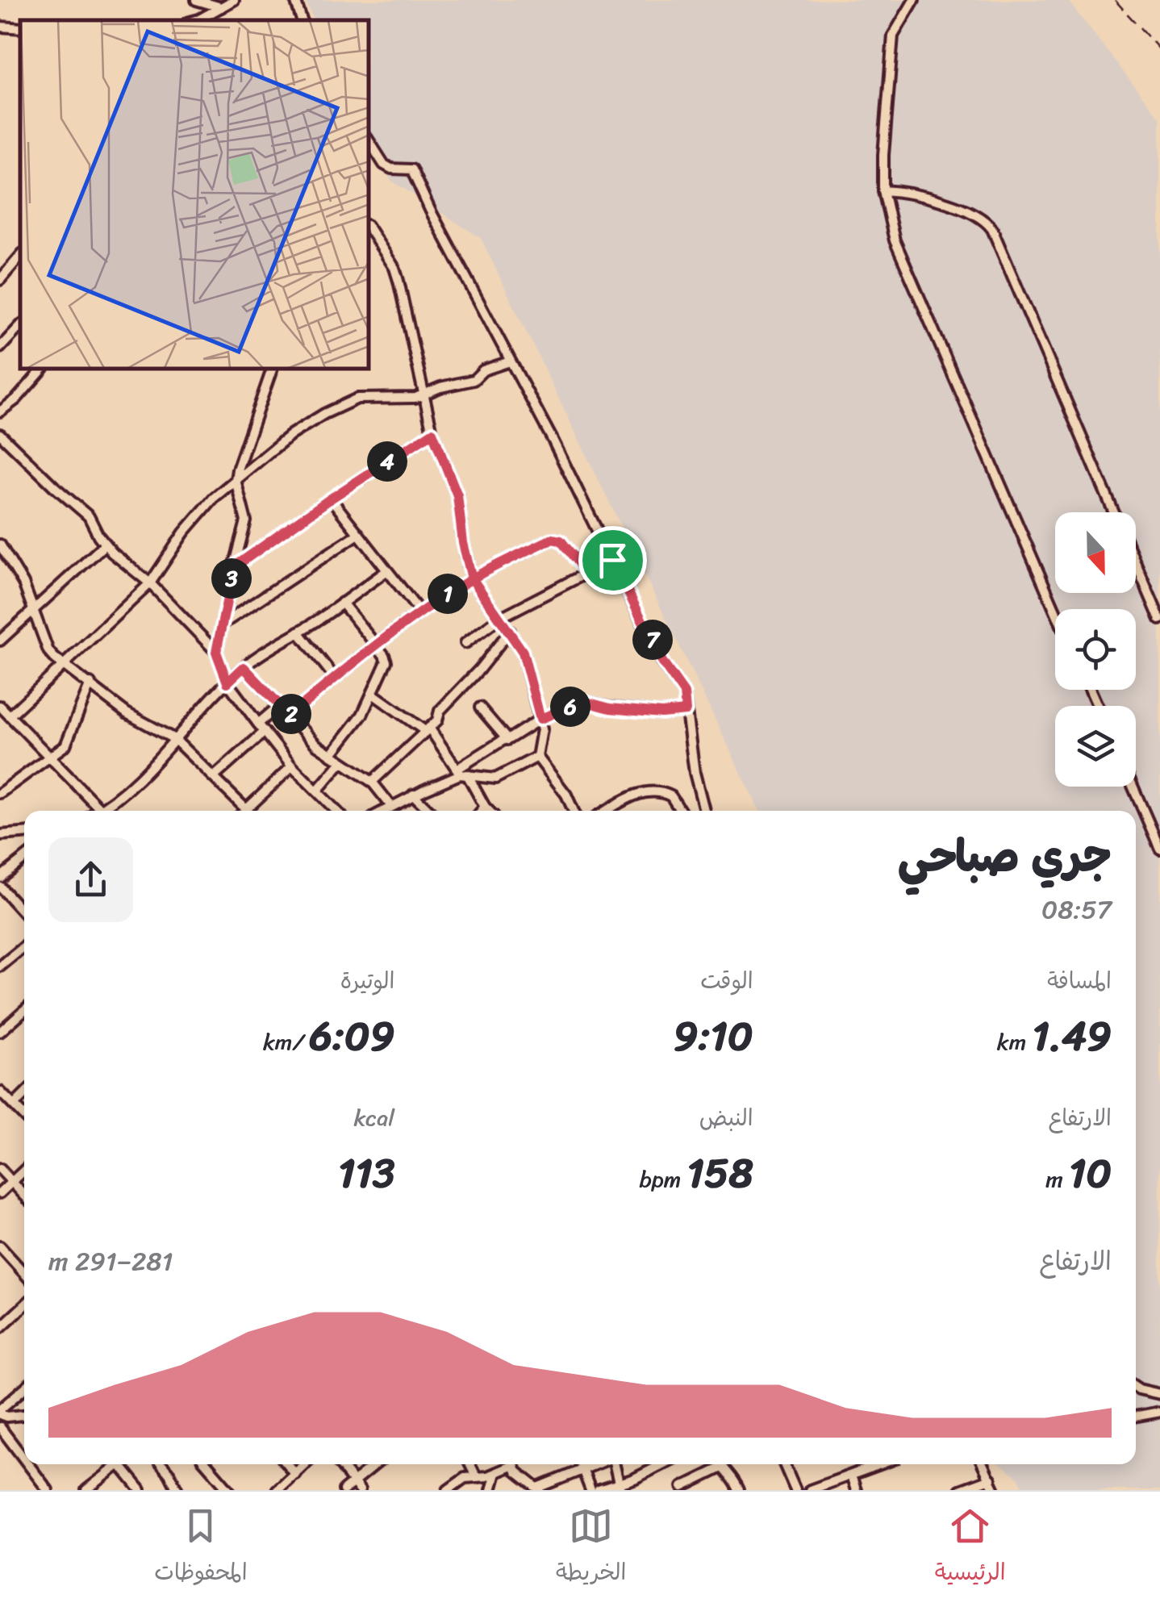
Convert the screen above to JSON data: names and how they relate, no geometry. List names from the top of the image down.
{
  "north": "bottom",
  "page": {
    "pins": [
      "4",
      "3",
      "1",
      "7",
      "6",
      "2"
    ],
    "heading": ["جري صباحي", "08:57"],
    "stats": [
      ["المسافة", "1.49 km"],
      ["الوقت", "9:10"],
      ["الوتيرة", "6:09 /km"],
      ["الارتفاع", "10 m"],
      ["النبض", "158 bpm"],
      ["kcal", "113"]
    ],
    "chart": ["الارتفاع", "281–291 m"],
    "tabs": ["الرئيسية", "الخريطة", "المحفوظات"]
  }
}
